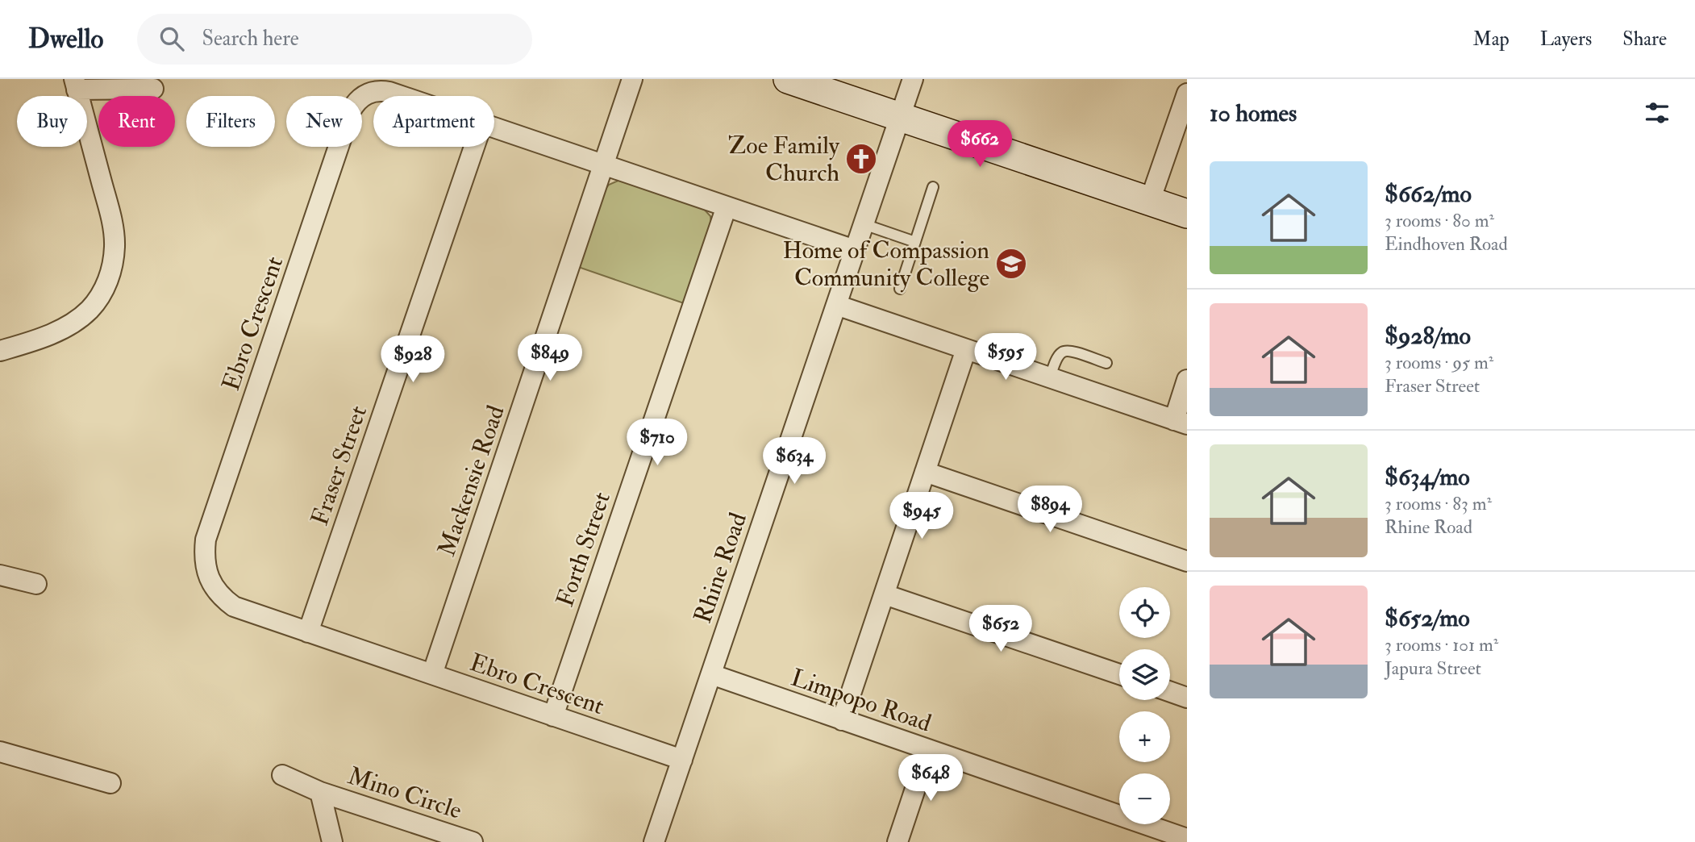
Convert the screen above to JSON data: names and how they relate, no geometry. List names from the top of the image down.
{
  "streets": {
    "street": [
      "Ebro Crescent",
      "Fraser Street",
      "Mackensie Road",
      "Forth Street",
      "Rhine Road",
      "Limpopo Road",
      "Mino Circle"
    ]
  },
  "crossings": [
    ["Ebro Crescent", "Fraser Street"],
    ["Ebro Crescent", "Mackensie Road"],
    ["Ebro Crescent", "Forth Street"],
    ["Ebro Crescent", "Rhine Road"],
    ["Rhine Road", "Limpopo Road"]
  ],
  "places": {
    "church": ["Zoe Family Church"],
    "school or university": ["Home of Compassion Community College"]
  },
  "page": {
    "header": "Dwello",
    "search": "Search here",
    "nav": ["Map", "Layers", "Share"],
    "heading": "10 homes",
    "chip": [
      "Buy",
      "Rent",
      "Filters",
      "New",
      "Apartment"
    ],
    "price": [
      "$662",
      "$595",
      "$849",
      "$928",
      "$710",
      "$634",
      "$894",
      "$945",
      "$652",
      "$648"
    ],
    "list": [
      {
        "name": "$662/mo",
        "note": "3 rooms · 80 m² · Eindhoven Road"
      },
      {
        "name": "$928/mo",
        "note": "3 rooms · 95 m² · Fraser Street"
      },
      {
        "name": "$634/mo",
        "note": "3 rooms · 83 m² · Rhine Road"
      },
      {
        "name": "$652/mo",
        "note": "3 rooms · 101 m² · Japura Street"
      }
    ],
    "map_buttons": ["+", "−"]
  }
}
